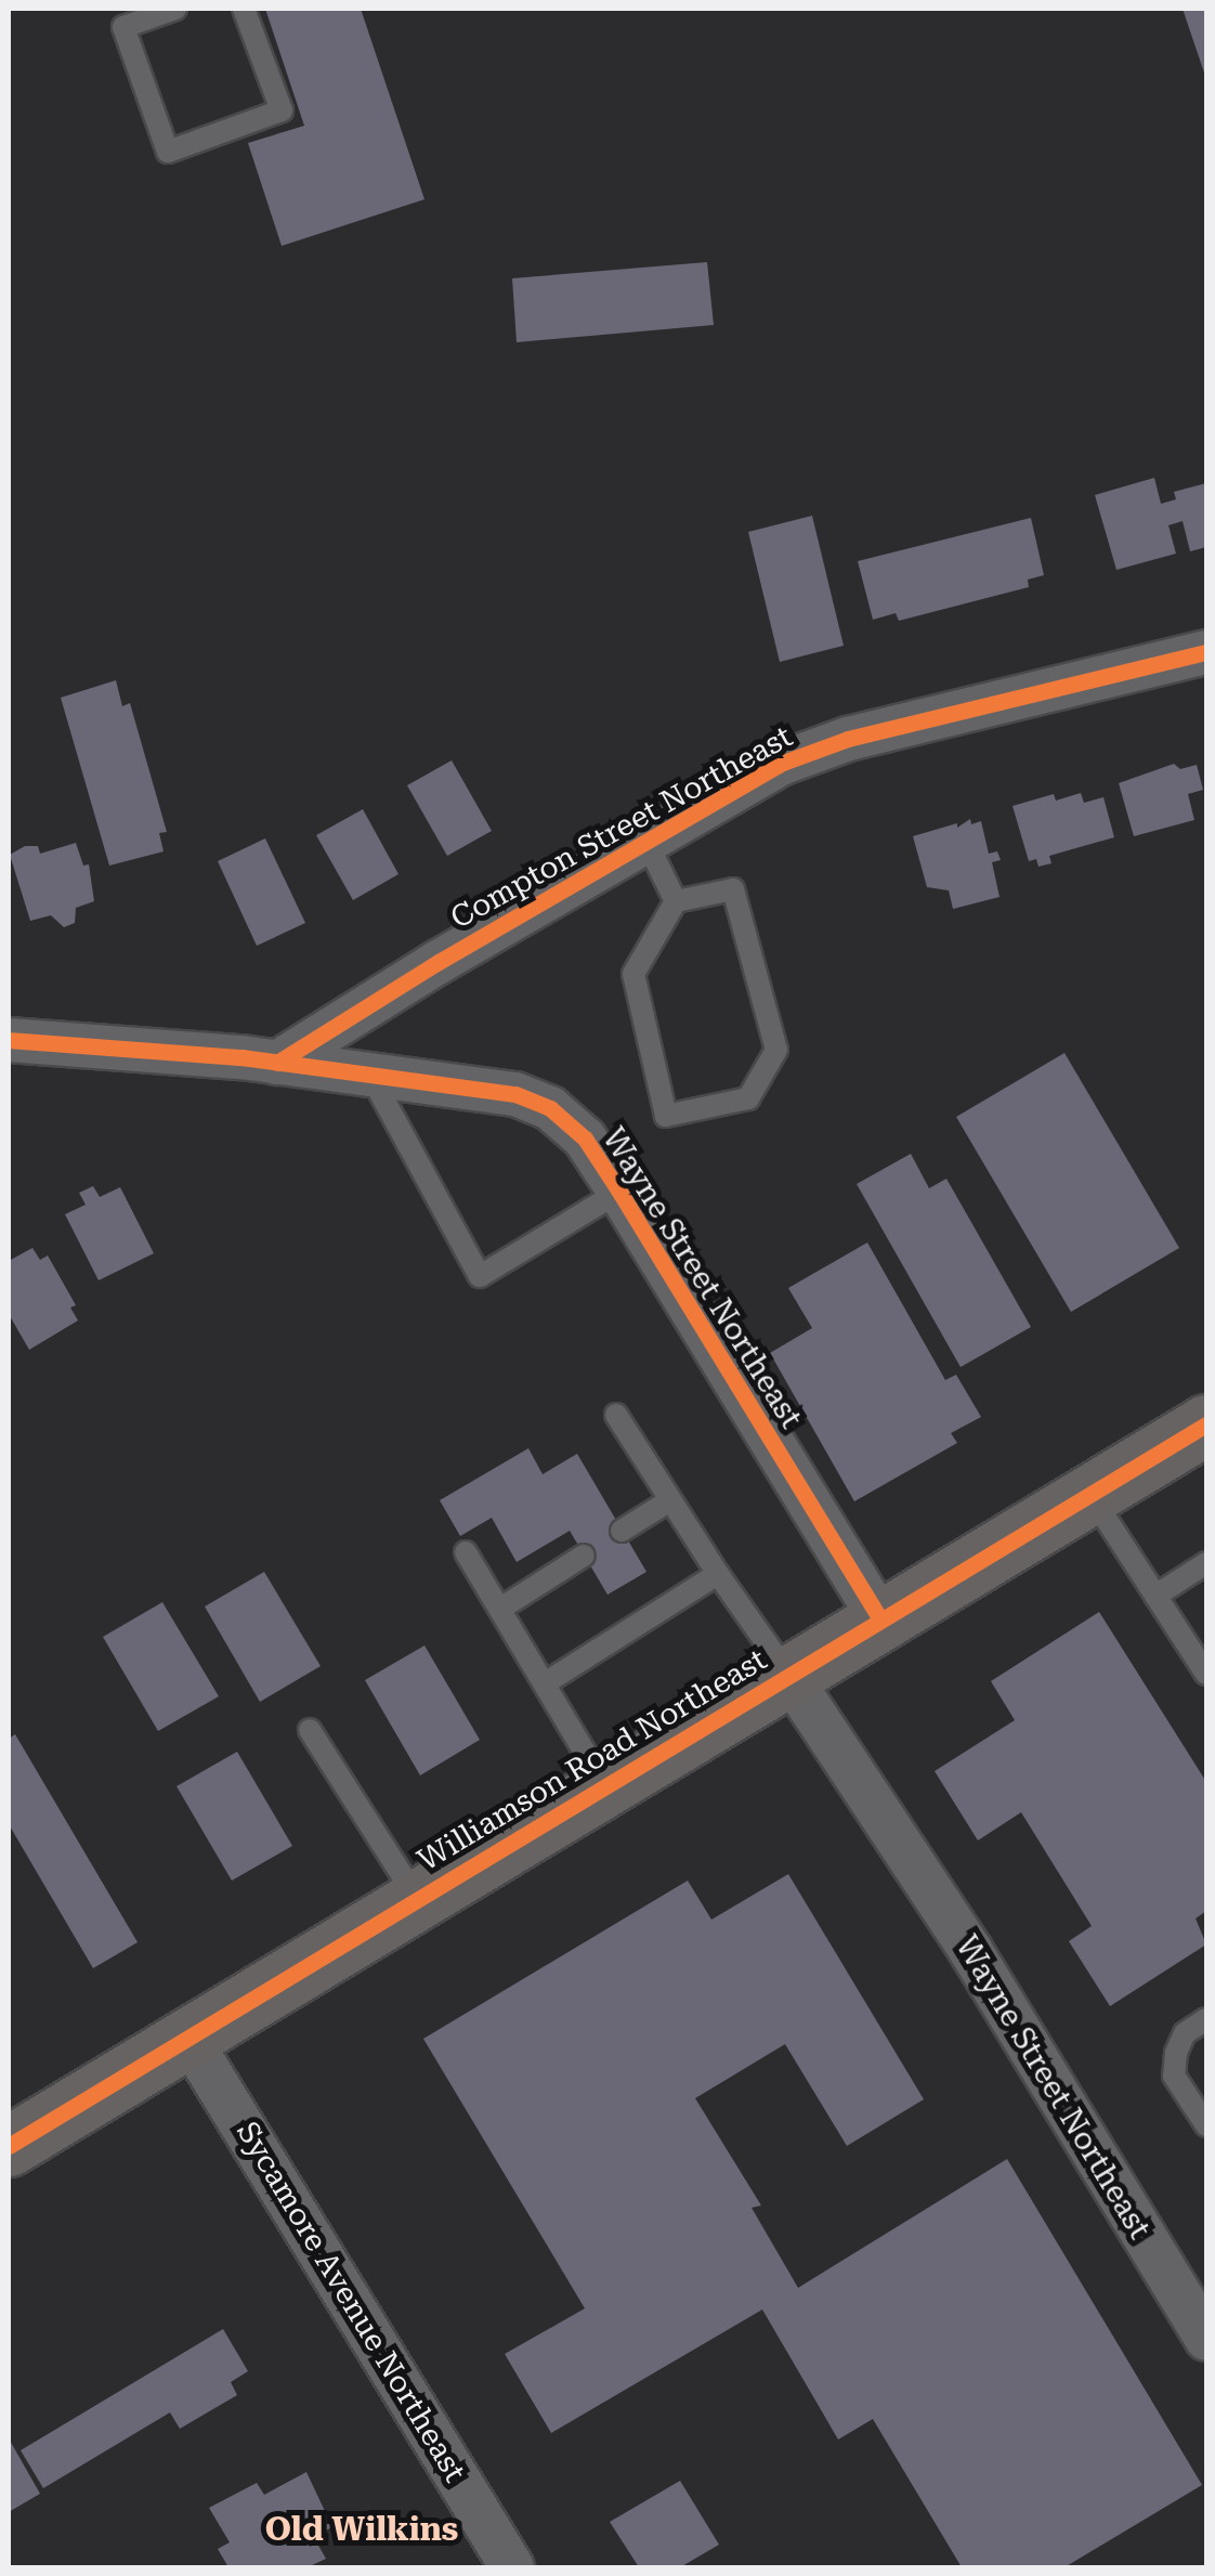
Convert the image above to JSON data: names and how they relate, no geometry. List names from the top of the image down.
{
  "streets": {
    "main road": ["Williamson Road Northeast"],
    "street": ["Compton Street Northeast", "Wayne Street Northeast", "Sycamore Avenue Northeast"]
  },
  "crossings": [
    ["Compton Street Northeast", "Wayne Street Northeast"],
    ["Wayne Street Northeast", "Williamson Road Northeast"],
    ["Williamson Road Northeast", "Sycamore Avenue Northeast"]
  ],
  "districts": ["Old Wilkins"]
}
